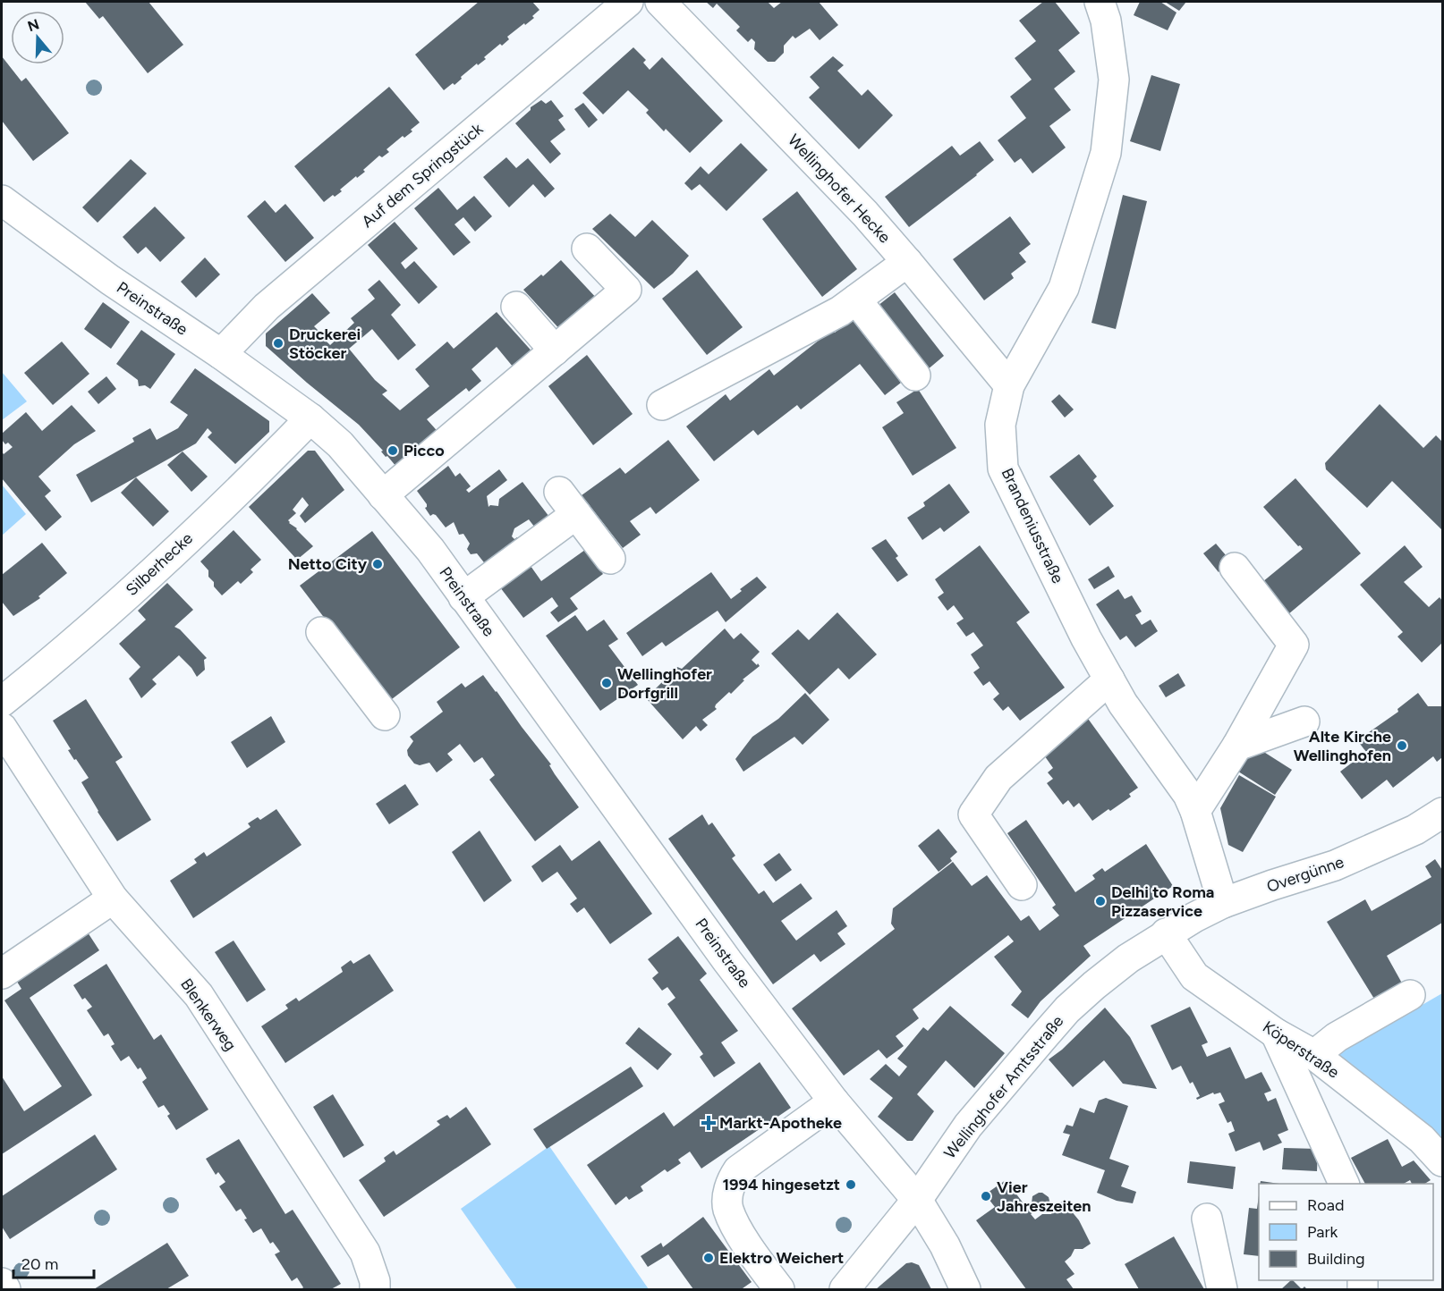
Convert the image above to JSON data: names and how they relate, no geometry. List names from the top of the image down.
{
  "streets": {
    "street": [
      "Auf dem Springstück",
      "Wellinghofer Hecke",
      "Preinstraße",
      "Brandeniusstraße",
      "Silberhecke",
      "Overgünne",
      "Blenkerweg",
      "Köperstraße",
      "Wellinghofer Amtsstraße"
    ]
  },
  "crossings": [
    ["Auf dem Springstück", "Preinstraße"],
    ["Wellinghofer Hecke", "Brandeniusstraße"],
    ["Preinstraße", "Silberhecke"],
    ["Preinstraße", "Wellinghofer Amtsstraße"],
    ["Brandeniusstraße", "Overgünne"],
    ["Overgünne", "Köperstraße"],
    ["Overgünne", "Wellinghofer Amtsstraße"],
    ["Köperstraße", "Wellinghofer Amtsstraße"]
  ],
  "places": {
    "other": [
      "Druckerei Stöcker",
      "Picco",
      "Netto City",
      "Wellinghofer Dorfgrill",
      "Alte Kirche Wellinghofen",
      "Delhi to Roma Pizzaservice",
      "1994 hingesetzt",
      "Vier Jahreszeiten",
      "Elektro Weichert"
    ],
    "health": ["Markt-Apotheke"]
  },
  "legend": ["Road", "Park", "Building"],
  "scale_bar": "20 m",
  "north": "top"
}
